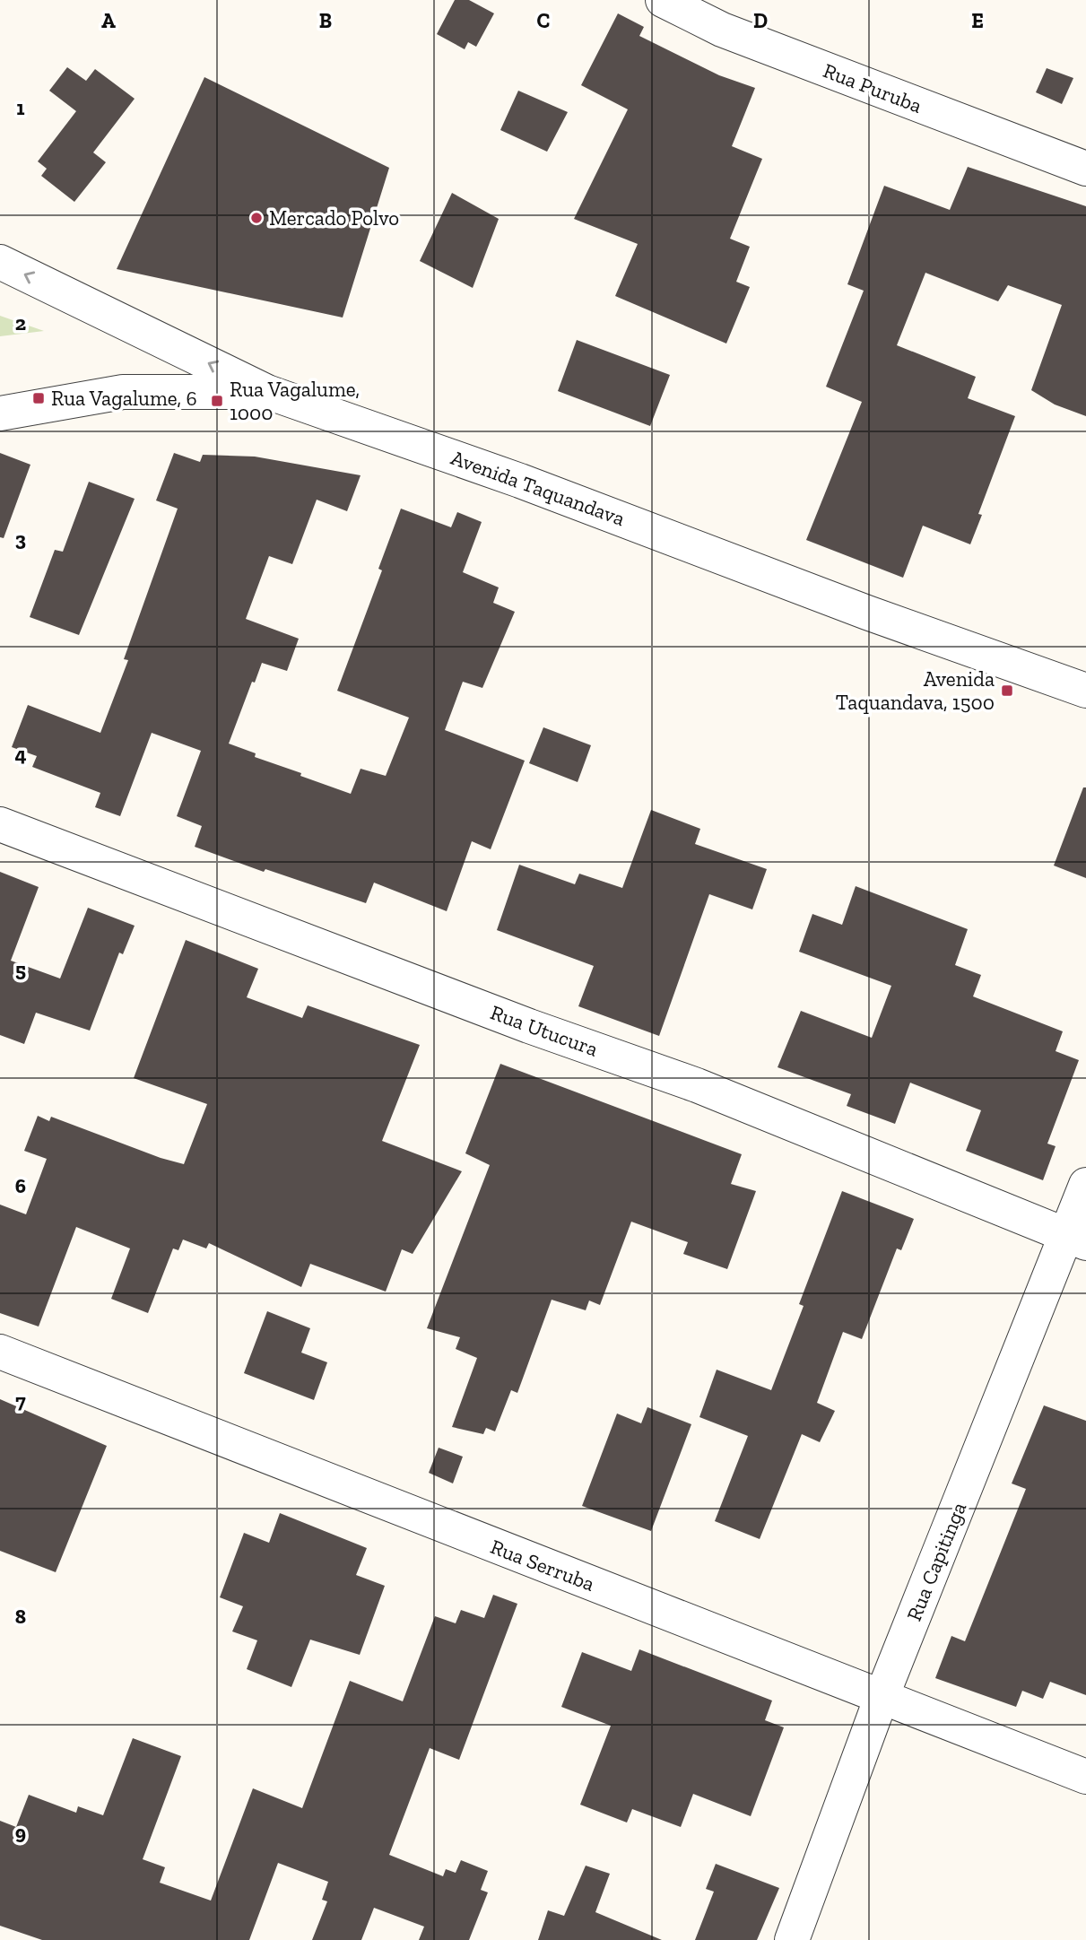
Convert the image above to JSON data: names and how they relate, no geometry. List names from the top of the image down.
{
  "streets": {
    "street": [
      "Rua Puruba",
      "Avenida Taquandava",
      "Rua Utucura",
      "Rua Capitinga",
      "Rua Serruba"
    ]
  },
  "crossings": [
    ["Rua Utucura", "Rua Capitinga"],
    ["Rua Capitinga", "Rua Serruba"]
  ],
  "places": {
    "other": ["Mercado Polvo"],
    "transit": ["Rua Vagalume, 6", "Rua Vagalume, 1000", "Avenida Taquandava, 1500"]
  },
  "grid": {
    "columns": [
      "A",
      "B",
      "C",
      "D",
      "E"
    ],
    "rows": [
      "1",
      "2",
      "3",
      "4",
      "5",
      "6",
      "7",
      "8",
      "9"
    ]
  }
}
